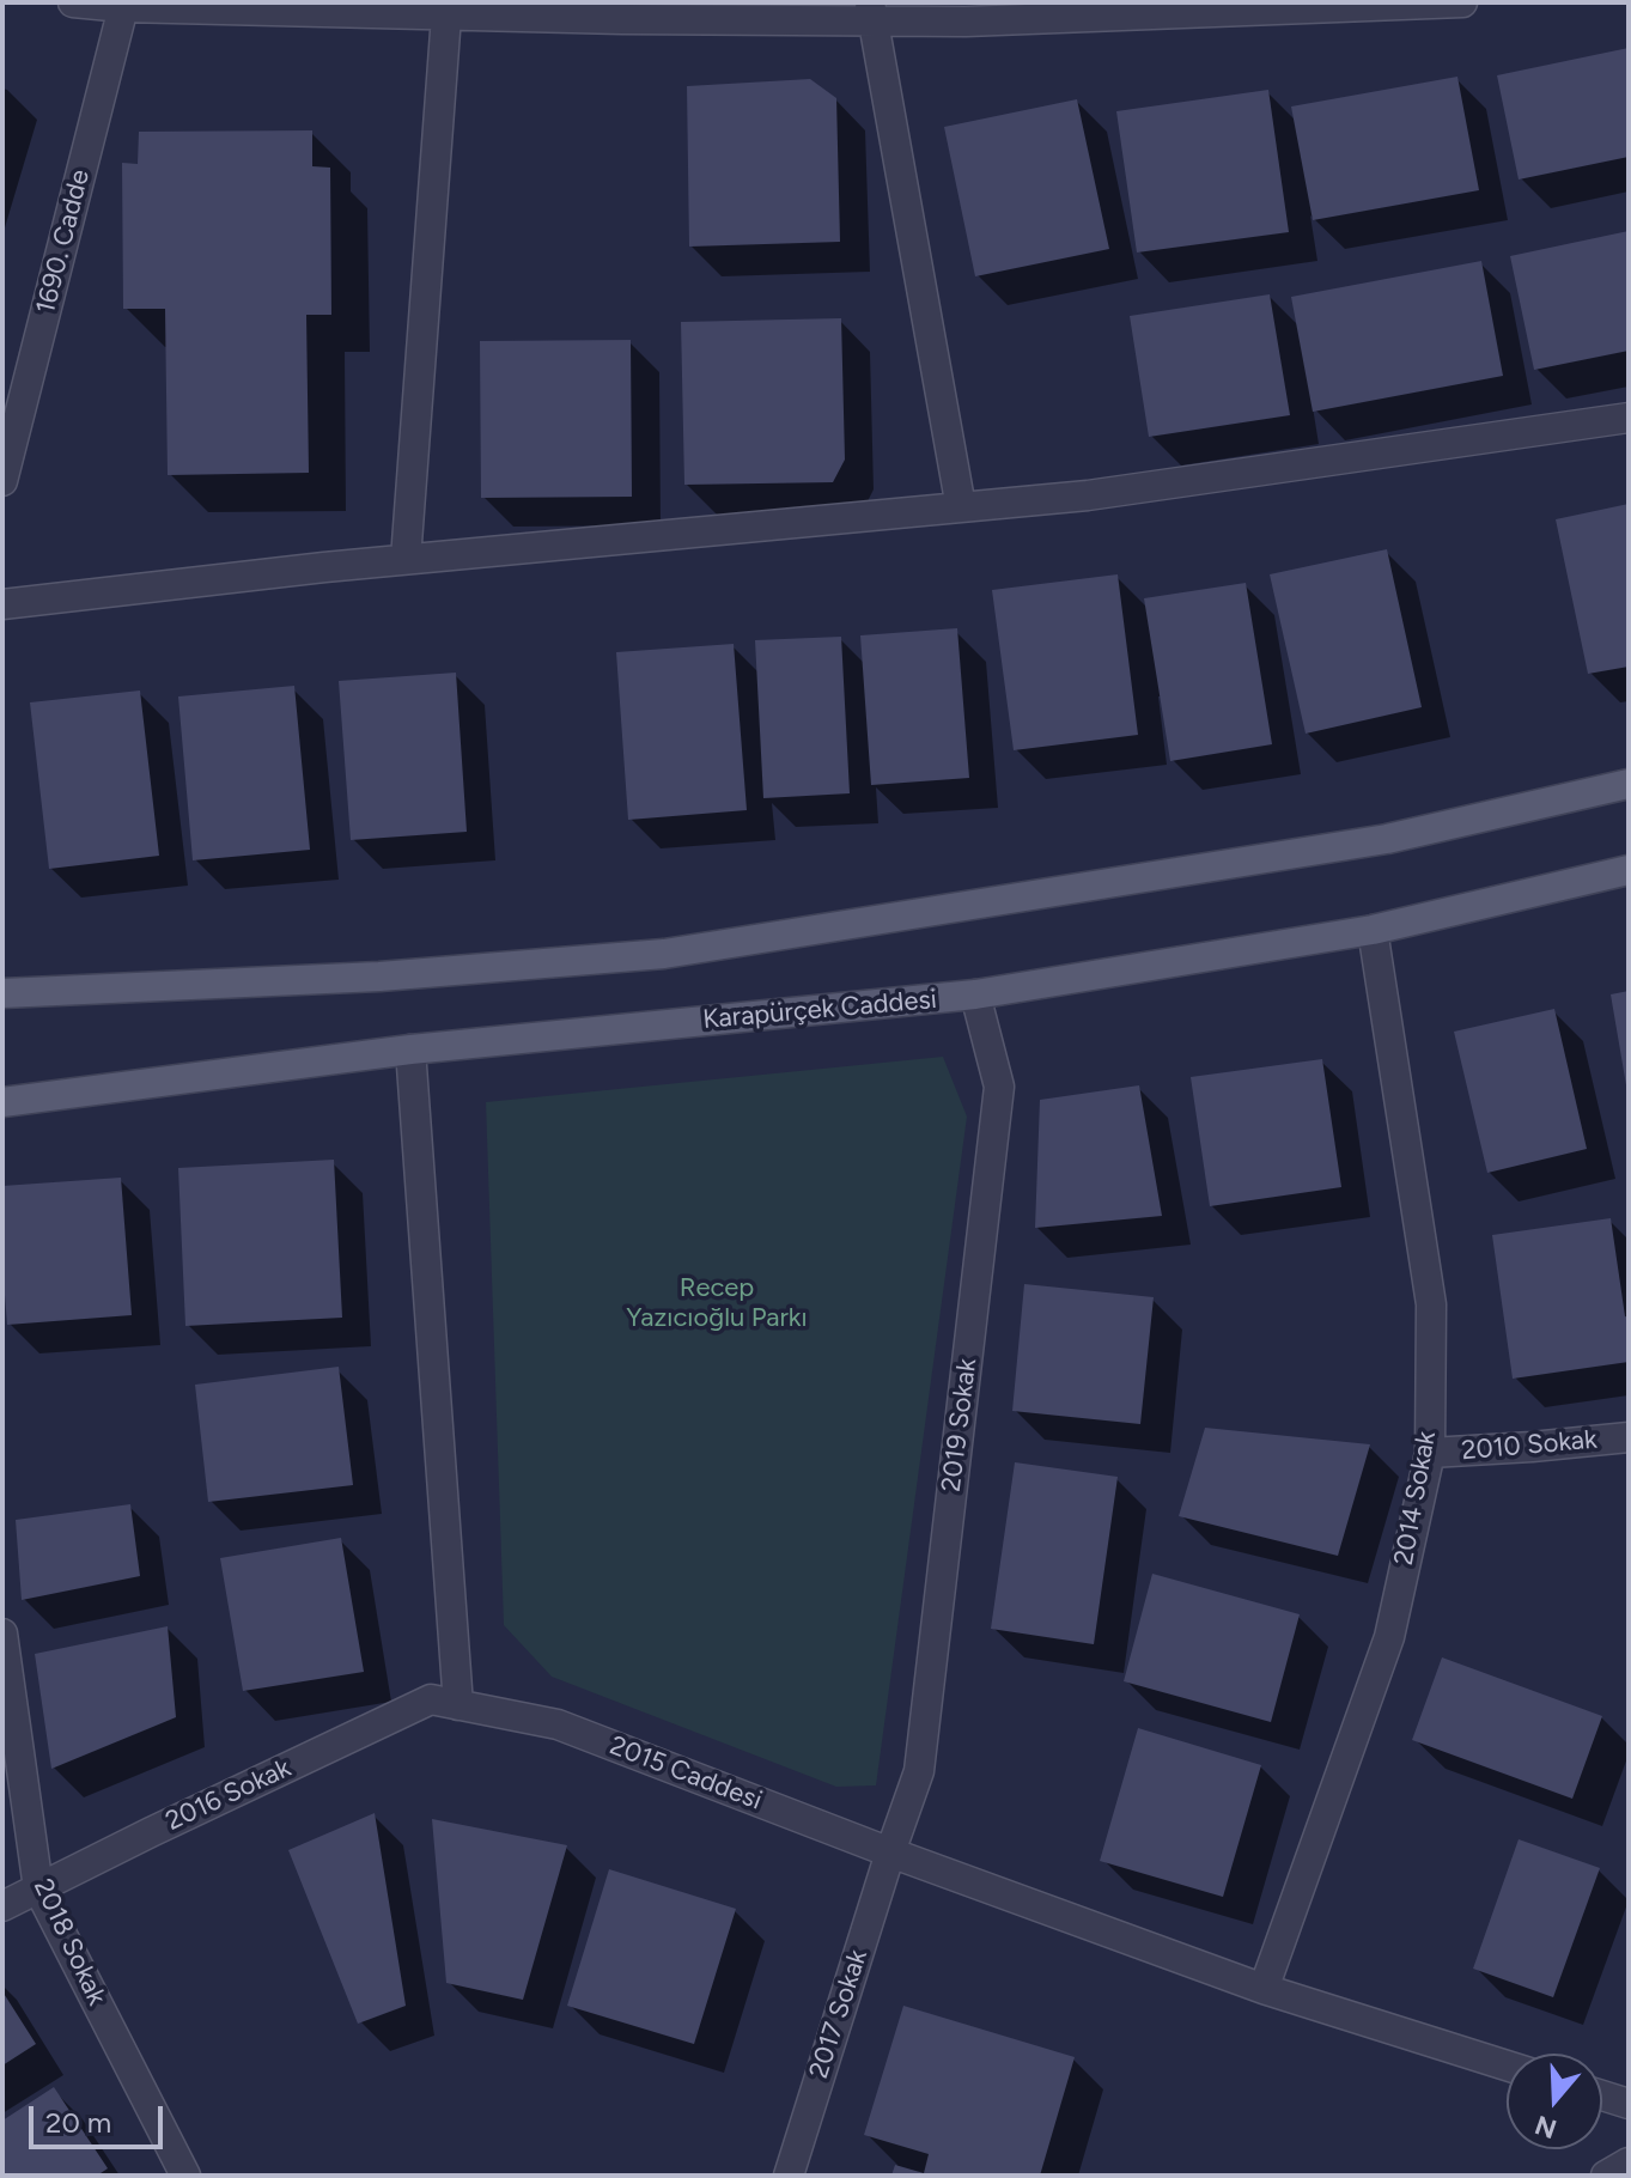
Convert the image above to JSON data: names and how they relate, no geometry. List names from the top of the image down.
{
  "streets": {
    "main road": ["Karapürçek Caddesi"],
    "street": [
      "1690. Cadde",
      "2019 Sokak",
      "2010 Sokak",
      "2014 Sokak",
      "2015 Caddesi",
      "2016 Sokak",
      "2018 Sokak",
      "2017 Sokak"
    ]
  },
  "crossings": [
    ["Karapürçek Caddesi", "2019 Sokak"],
    ["Karapürçek Caddesi", "2014 Sokak"],
    ["2019 Sokak", "2015 Caddesi"],
    ["2019 Sokak", "2017 Sokak"],
    ["2010 Sokak", "2014 Sokak"],
    ["2014 Sokak", "2015 Caddesi"],
    ["2015 Caddesi", "2016 Sokak"],
    ["2015 Caddesi", "2017 Sokak"],
    ["2016 Sokak", "2018 Sokak"]
  ],
  "parks": ["Recep Yazıcıoğlu Parkı"],
  "scale_bar": "20 m",
  "north": "bottom"
}
